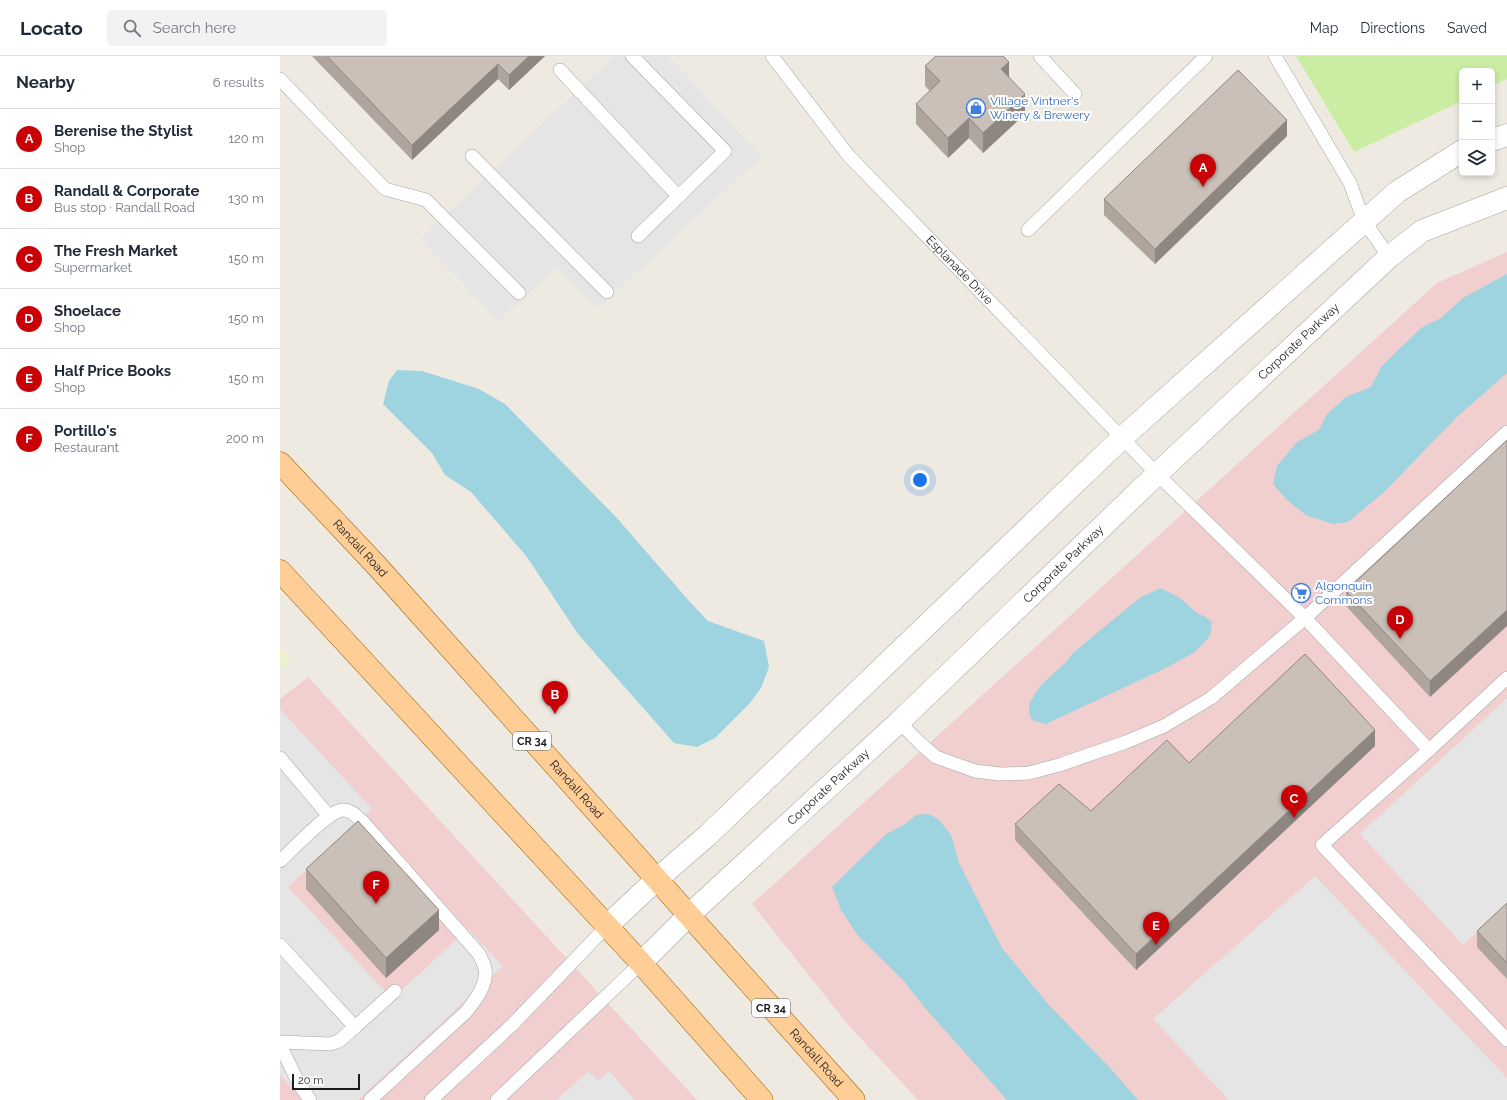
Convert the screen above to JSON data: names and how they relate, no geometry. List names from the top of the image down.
{
  "streets": {
    "main road": ["Randall Road", "CR 34"],
    "street": ["Corporate Parkway"],
    "lane": ["Esplanade Drive"]
  },
  "crossings": [
    ["Esplanade Drive", "Corporate Parkway"],
    ["Corporate Parkway", "Randall Road"]
  ],
  "places": {
    "shop": ["Village Vintner's Winery & Brewery"],
    "supermarket": ["Algonquin Commons"]
  },
  "scale_bar": "20 m",
  "page": {
    "header": "Locato",
    "search": "Search here",
    "nav": ["Map", "Directions", "Saved"],
    "heading": ["Nearby", "6 results"],
    "map_buttons": ["+", "−"],
    "list": [
      {
        "mark": "A",
        "name": "Berenise the Stylist",
        "note": "Shop",
        "value": "120 m"
      },
      {
        "mark": "B",
        "name": "Randall & Corporate",
        "note": "Bus stop · Randall Road",
        "value": "130 m"
      },
      {
        "mark": "C",
        "name": "The Fresh Market",
        "note": "Supermarket",
        "value": "150 m"
      },
      {
        "mark": "D",
        "name": "Shoelace",
        "note": "Shop",
        "value": "150 m"
      },
      {
        "mark": "E",
        "name": "Half Price Books",
        "note": "Shop",
        "value": "150 m"
      },
      {
        "mark": "F",
        "name": "Portillo's",
        "note": "Restaurant",
        "value": "200 m"
      }
    ],
    "pins": [
      "A",
      "D",
      "B",
      "C",
      "F",
      "E"
    ],
    "scale": "20 m"
  }
}
